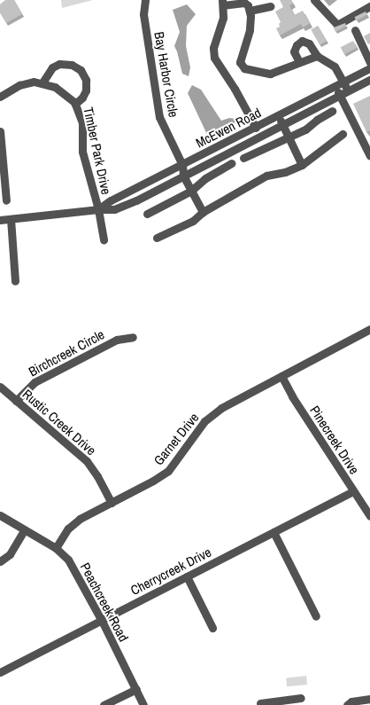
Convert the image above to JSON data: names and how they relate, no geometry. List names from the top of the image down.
{
  "streets": {
    "street": [
      "Bay Harbor Circle",
      "McEwen Road",
      "Timber Park Drive",
      "Birchcreek Circle",
      "Rustic Creek Drive",
      "Garnet Drive",
      "Pinecreek Drive",
      "Cherrycreek Drive",
      "Peachcreek Road"
    ]
  },
  "crossings": [
    ["Bay Harbor Circle", "McEwen Road"],
    ["McEwen Road", "Timber Park Drive"],
    ["Birchcreek Circle", "Rustic Creek Drive"],
    ["Rustic Creek Drive", "Garnet Drive"],
    ["Garnet Drive", "Pinecreek Drive"],
    ["Garnet Drive", "Peachcreek Road"],
    ["Pinecreek Drive", "Cherrycreek Drive"],
    ["Cherrycreek Drive", "Peachcreek Road"]
  ]
}
